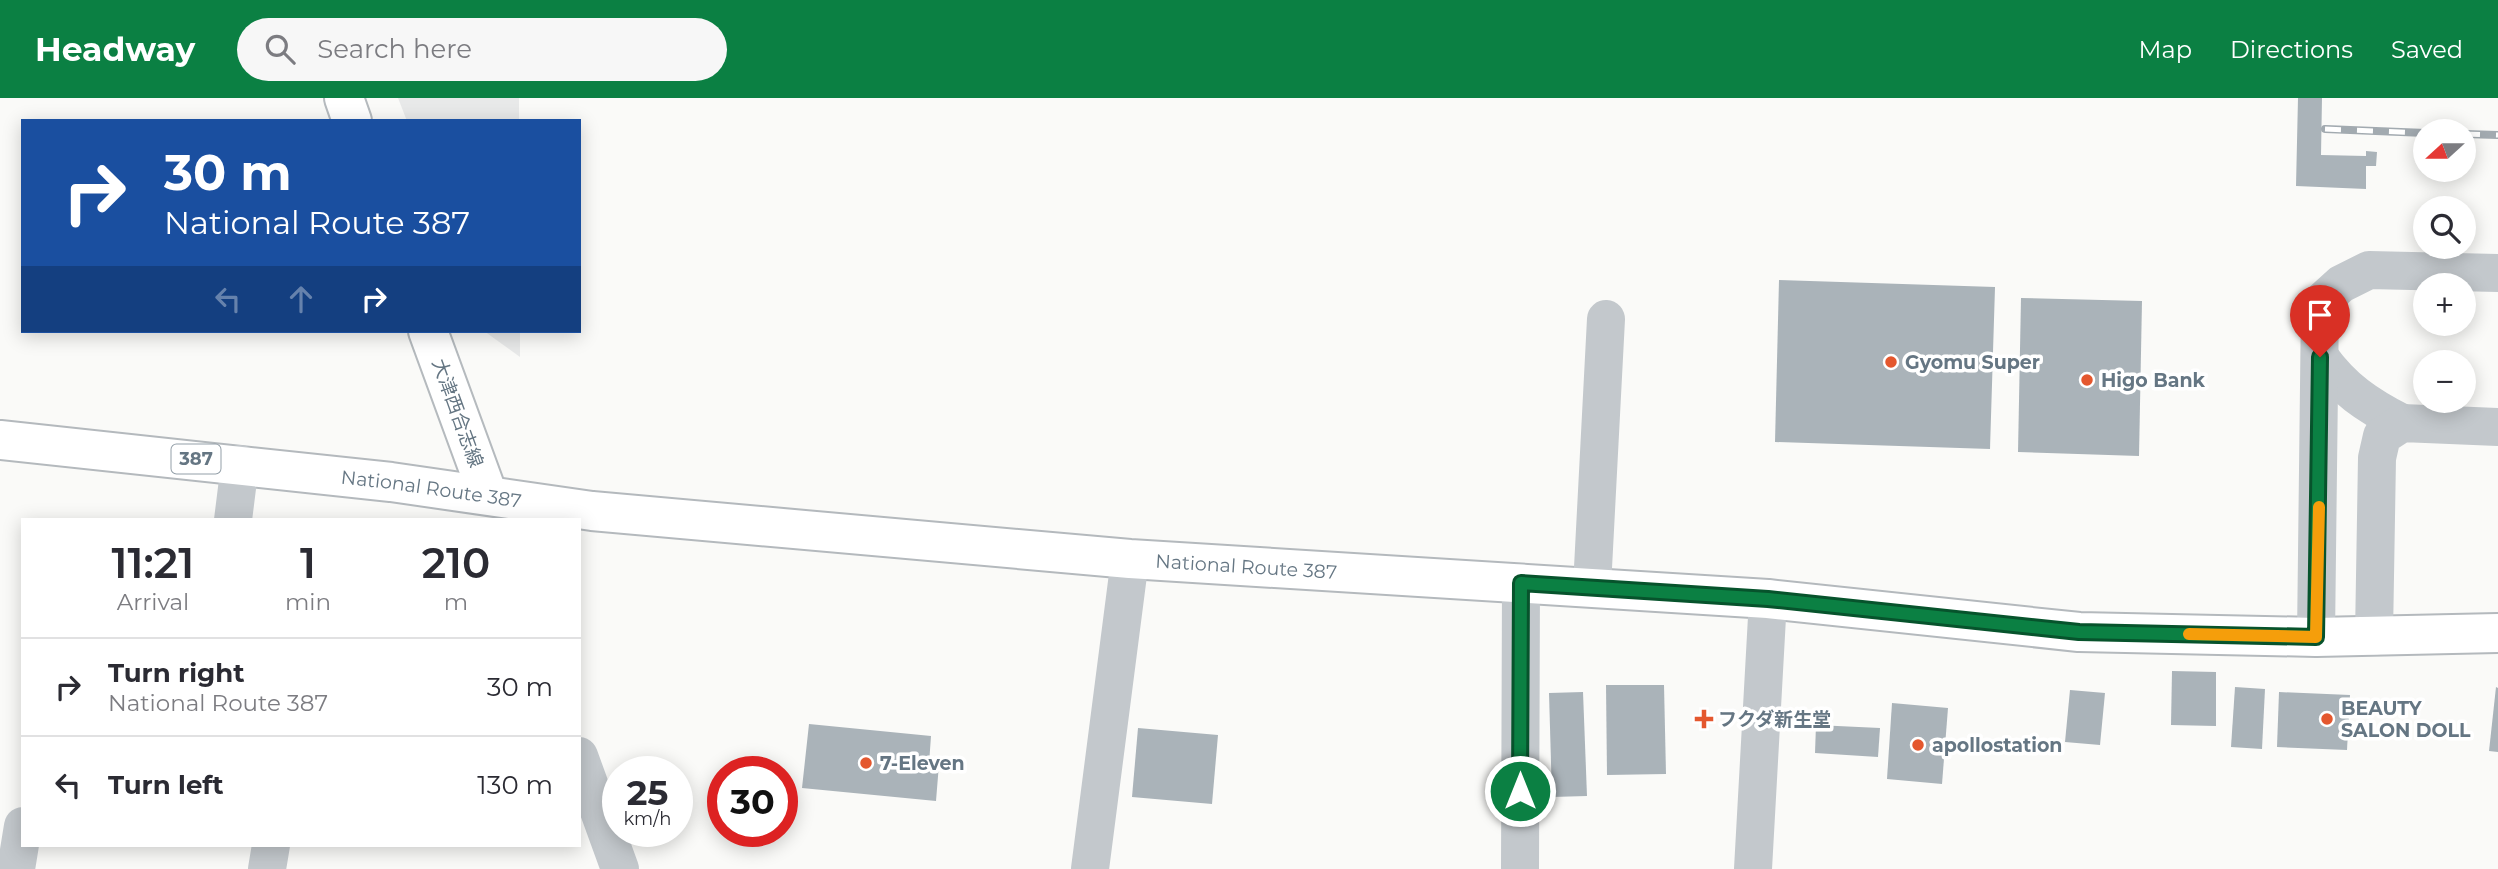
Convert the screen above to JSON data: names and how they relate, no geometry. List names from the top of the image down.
{
  "streets": {
    "main road": ["大津西合志線", "387", "National Route 387"]
  },
  "crossings": [
    ["大津西合志線", "National Route 387"]
  ],
  "places": {
    "other": [
      "Gyomu Super",
      "Higo Bank",
      "BEAUTY SALON DOLL",
      "apollostation",
      "7-Eleven"
    ],
    "health": ["フクダ新生堂"]
  },
  "north": "left",
  "page": {
    "header": "Headway",
    "search": "Search here",
    "nav": ["Map", "Directions", "Saved"],
    "map_buttons": ["+", "−"],
    "turn": ["30 m", "National Route 387"],
    "eta": [
      "11:21",
      "Arrival",
      "1",
      "min",
      "210",
      "m"
    ],
    "list": [
      {
        "name": "Turn right",
        "note": "National Route 387",
        "value": "30 m"
      },
      {
        "name": "Turn left",
        "value": "130 m"
      }
    ],
    "speed": "25 km/h",
    "limit": "30"
  }
}
